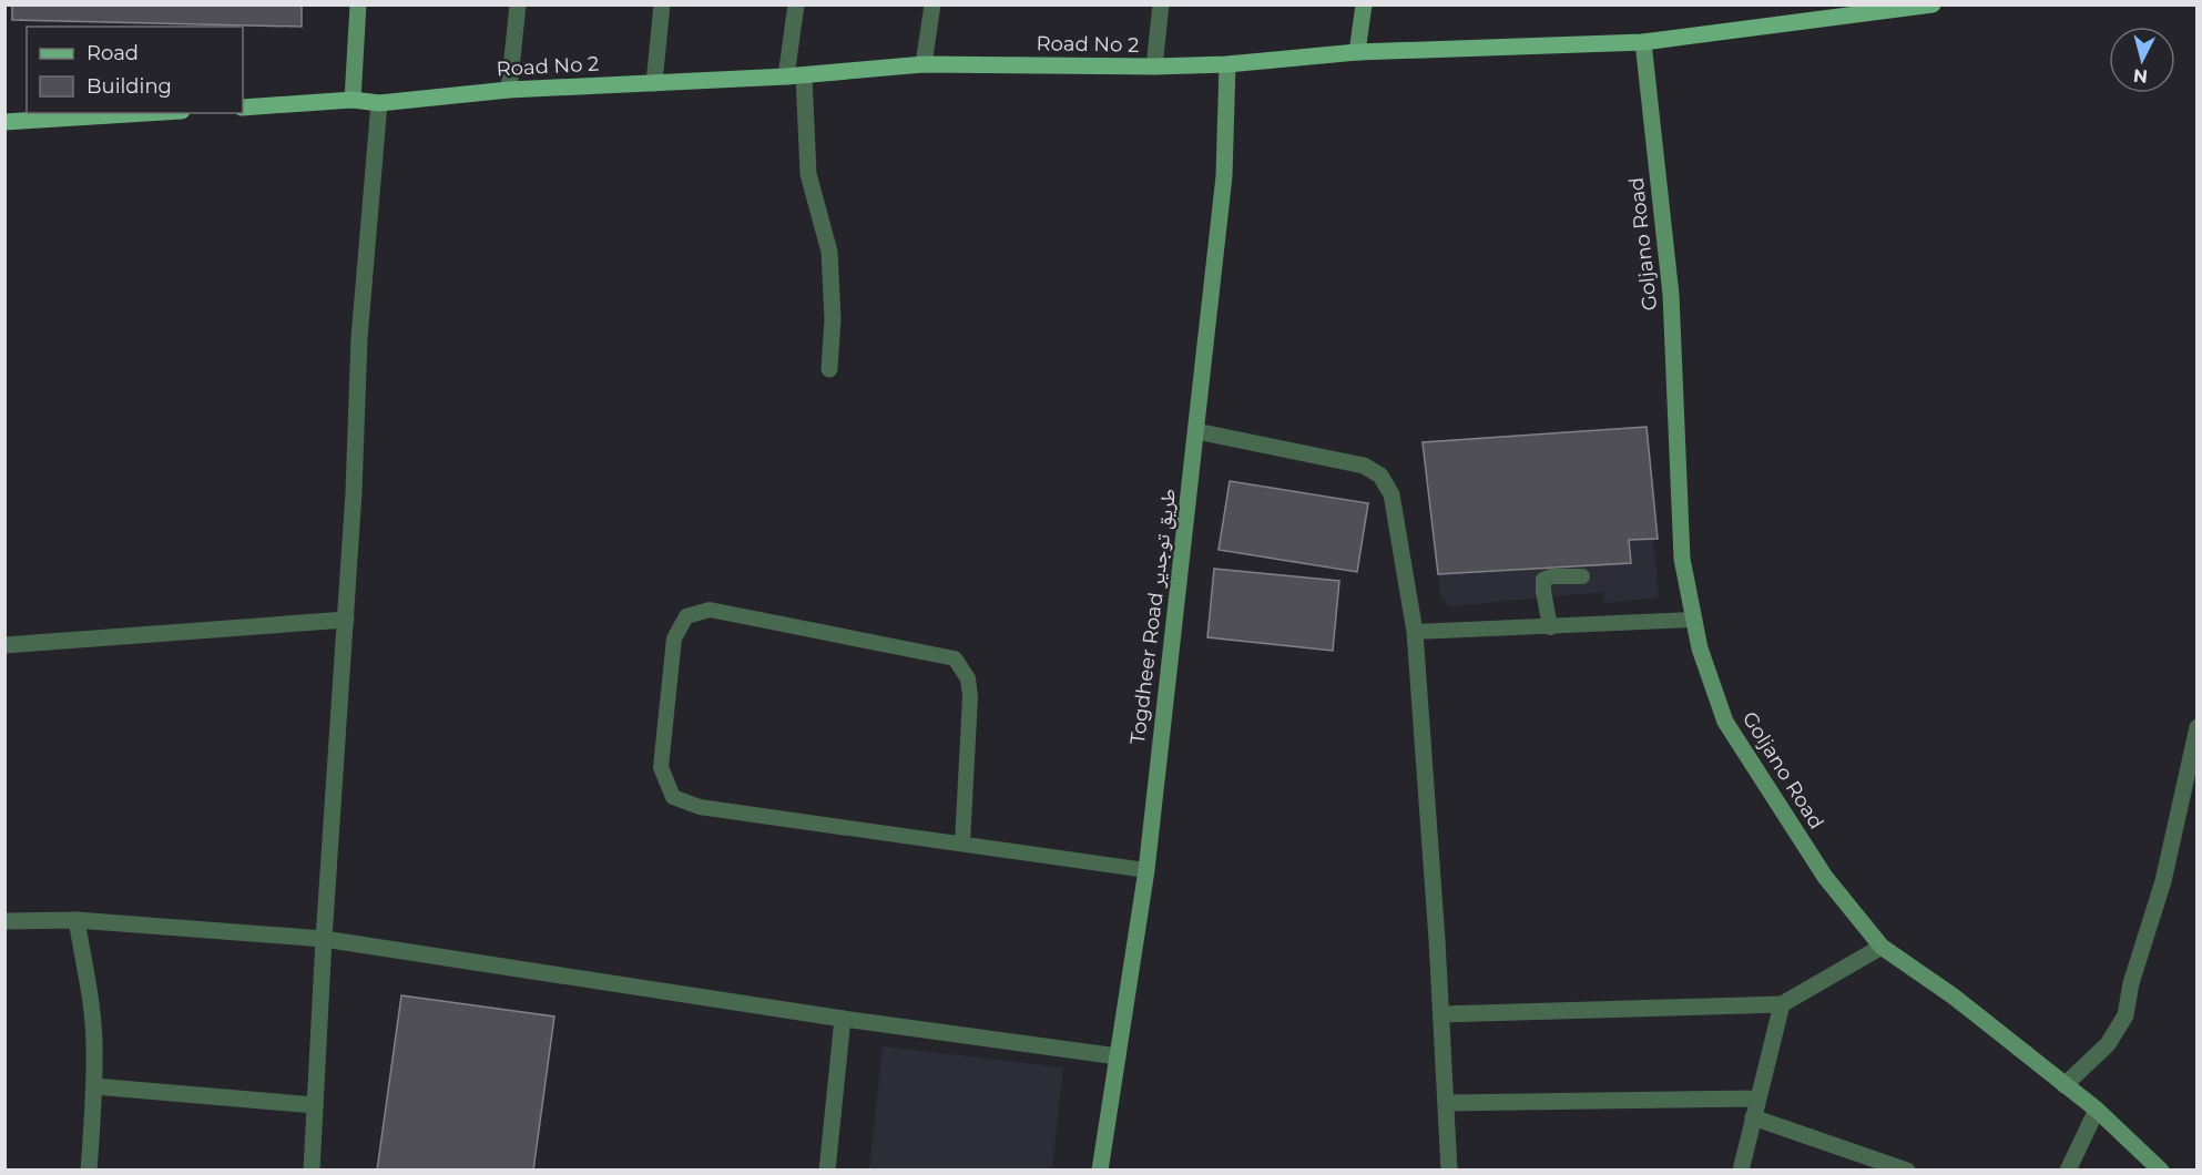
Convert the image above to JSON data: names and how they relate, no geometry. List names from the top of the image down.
{
  "streets": {
    "main road": ["Road No 2"],
    "street": ["Goljano Road", "Togdheer Road طريق توجدير"]
  },
  "crossings": [
    ["Road No 2", "Goljano Road"],
    ["Road No 2", "Togdheer Road طريق توجدير"]
  ],
  "legend": ["Road", "Building"],
  "north": "bottom"
}
